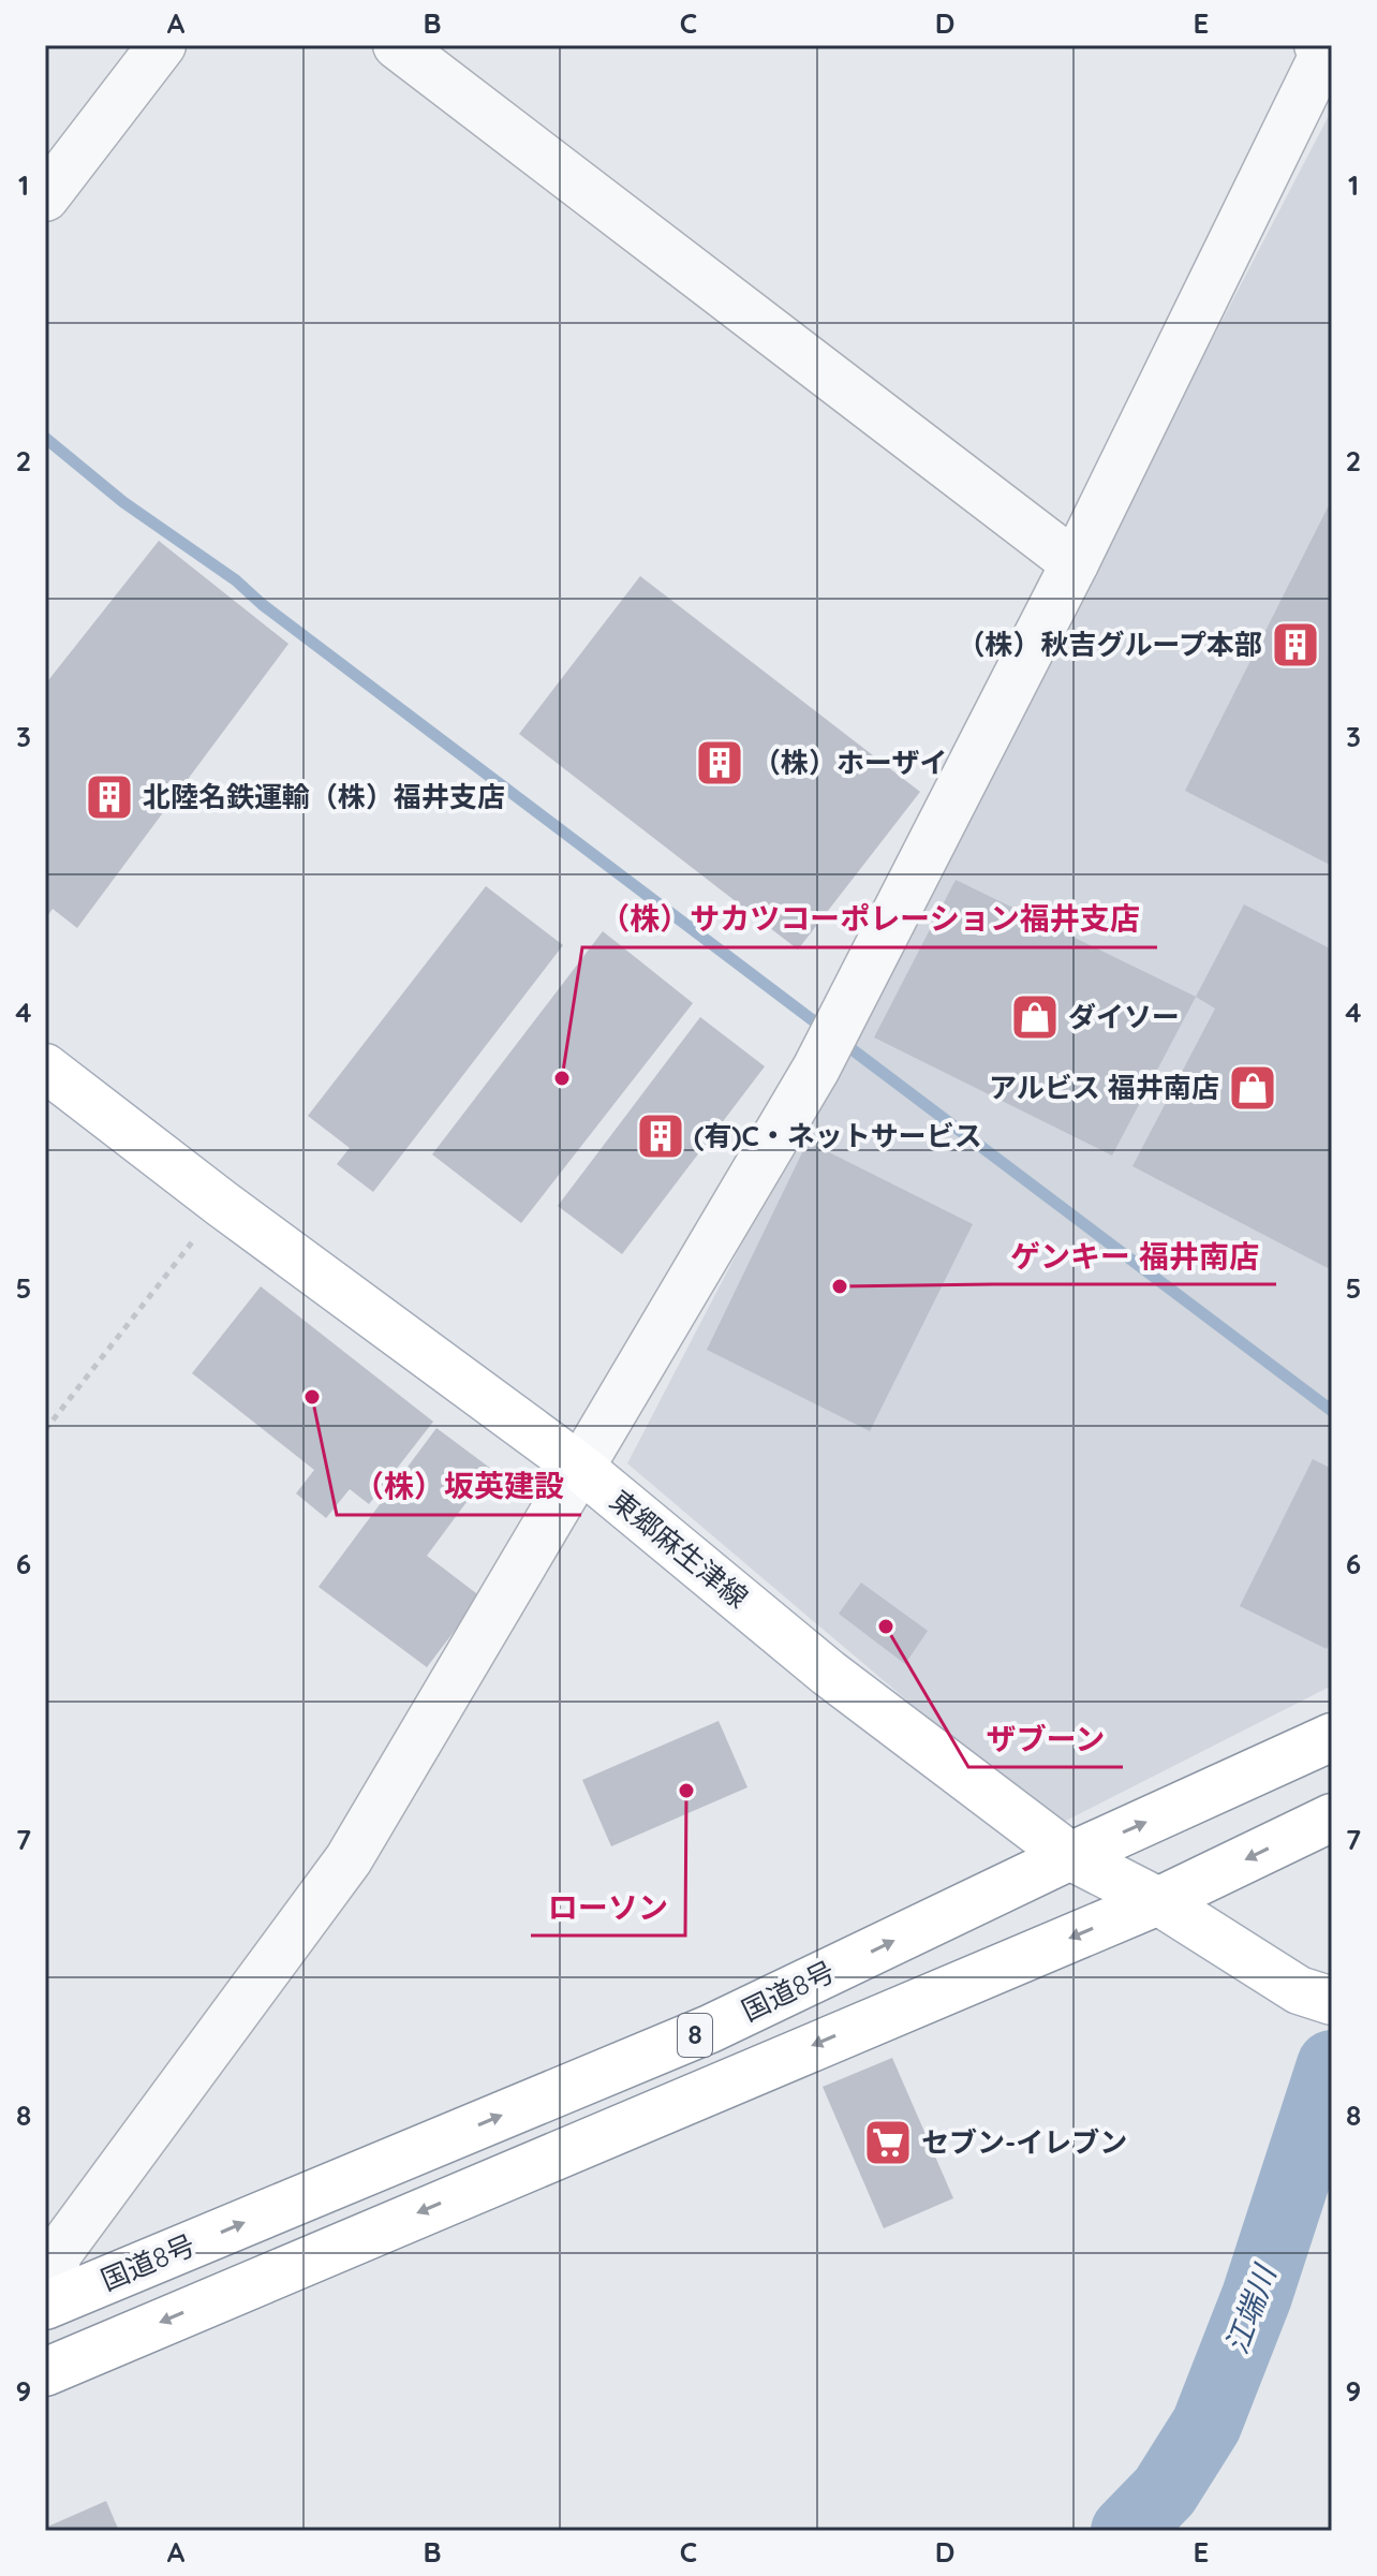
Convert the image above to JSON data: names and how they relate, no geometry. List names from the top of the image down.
{
  "streets": {
    "main road": ["東郷麻生津線", "国道8号", "8"]
  },
  "crossings": [
    ["東郷麻生津線", "国道8号"]
  ],
  "water": ["江端川"],
  "places": {
    "building": [
      "（株）秋吉グループ本部",
      "（株）ホーザイ",
      "北陸名鉄運輸（株）福井支店",
      "(有)C・ネットサービス"
    ],
    "shop": ["ダイソー", "アルビス 福井南店"],
    "other": [
      "（株）サカツコーポレーション福井支店",
      "ゲンキー 福井南店",
      "（株）坂英建設",
      "ザブーン",
      "ローソン"
    ],
    "supermarket": ["セブン-イレブン"]
  },
  "grid": {
    "columns": [
      "A",
      "B",
      "C",
      "D",
      "E"
    ],
    "rows": [
      "1",
      "2",
      "3",
      "4",
      "5",
      "6",
      "7",
      "8",
      "9"
    ]
  }
}
